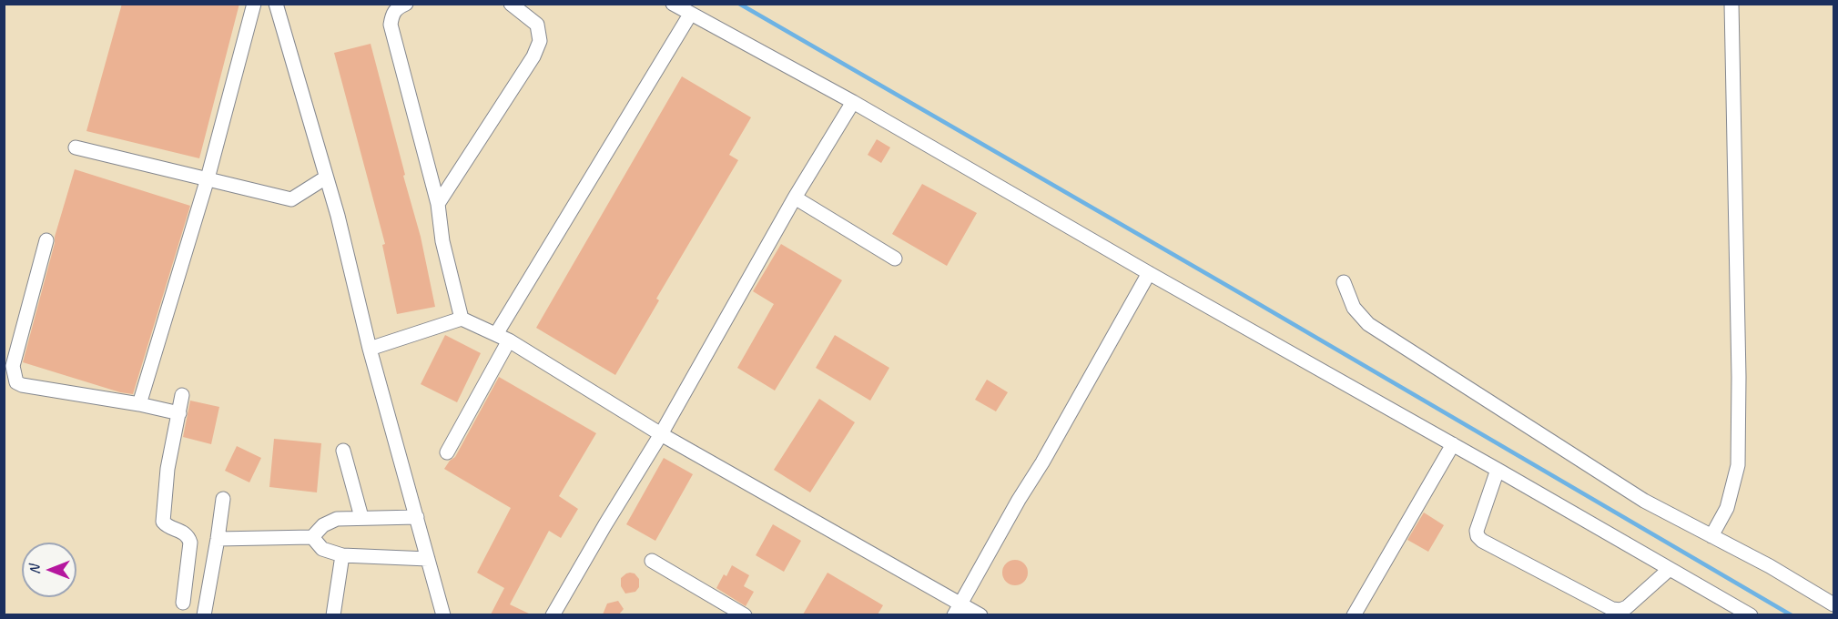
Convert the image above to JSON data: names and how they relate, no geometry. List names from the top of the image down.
{
  "north": "left"
}
